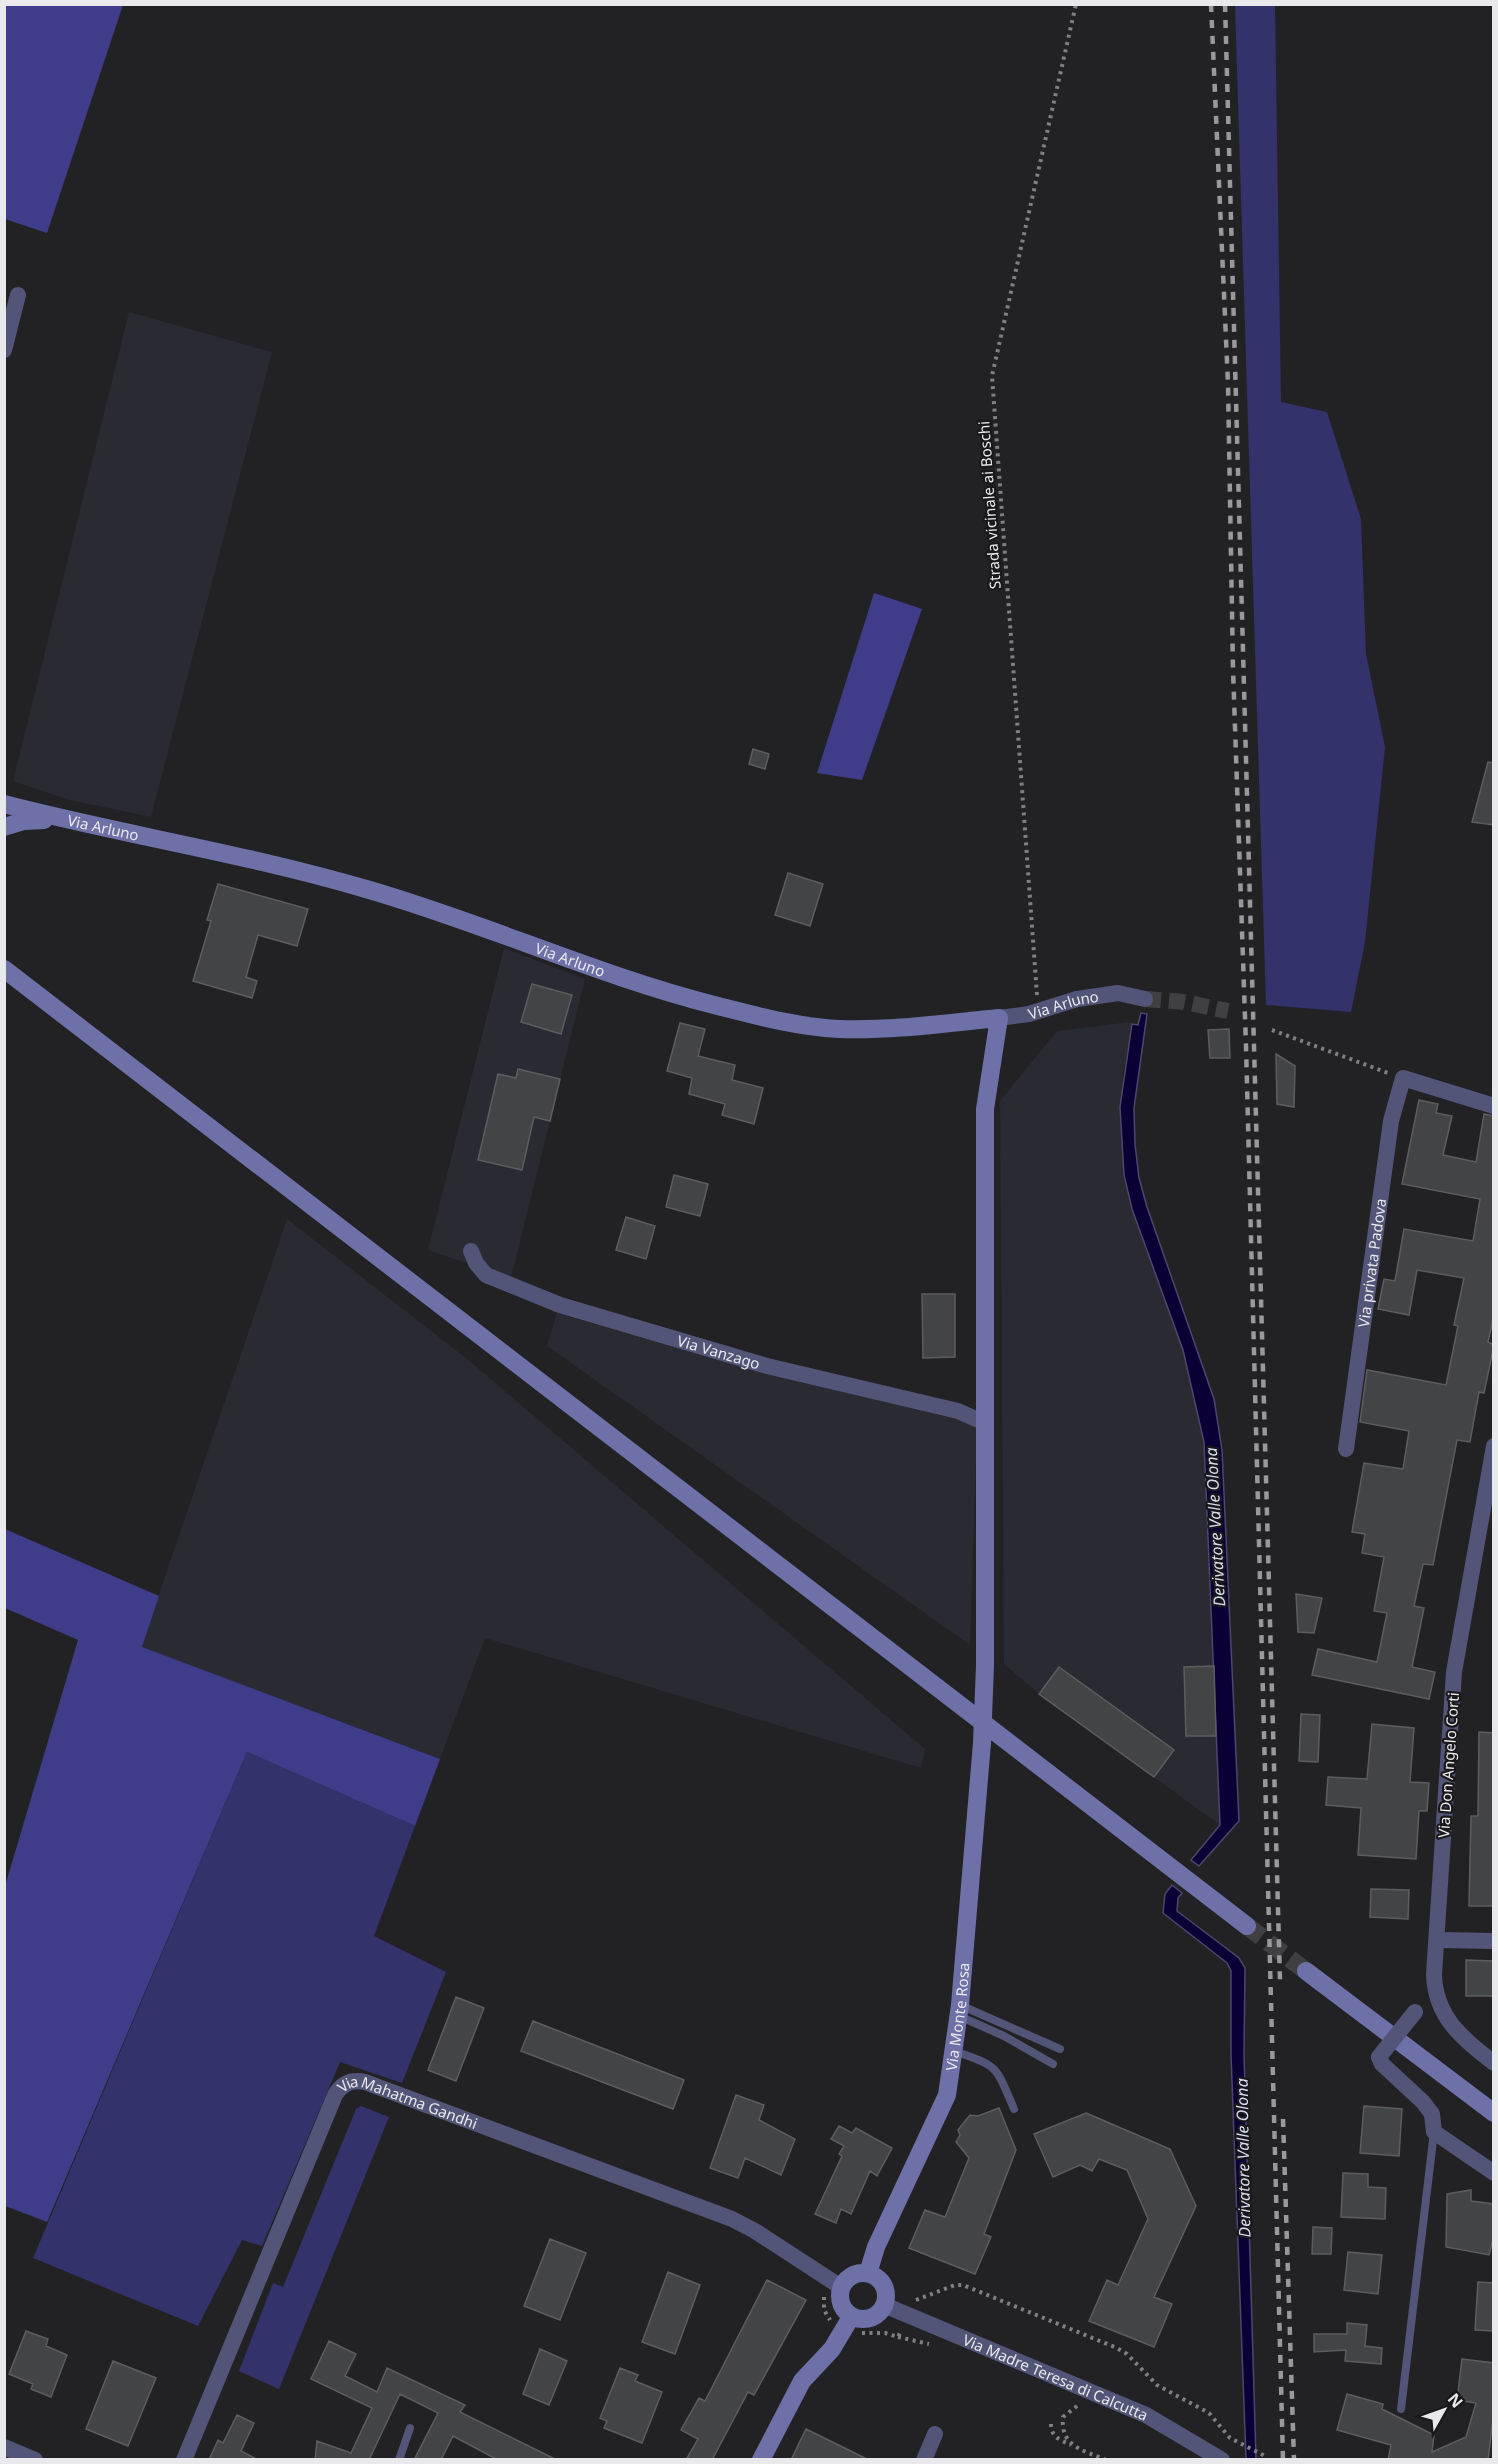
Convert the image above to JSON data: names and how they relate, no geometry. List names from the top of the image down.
{
  "streets": {
    "street": [
      "Via Arluno",
      "Via privata Padova",
      "Via Vanzago",
      "Via Don Angelo Corti",
      "Via Monte Rosa",
      "Via Mahatma Gandhi",
      "Via Madre Teresa di Calcutta"
    ],
    "path": ["Strada vicinale ai Boschi"]
  },
  "crossings": [
    ["Strada vicinale ai Boschi", "Via Arluno"],
    ["Via Vanzago", "Via Monte Rosa"],
    ["Via Monte Rosa", "Via Mahatma Gandhi"],
    ["Via Monte Rosa", "Via Madre Teresa di Calcutta"],
    ["Via Mahatma Gandhi", "Via Madre Teresa di Calcutta"]
  ],
  "water": ["Derivatore Valle Olona"],
  "north": "top right"
}
